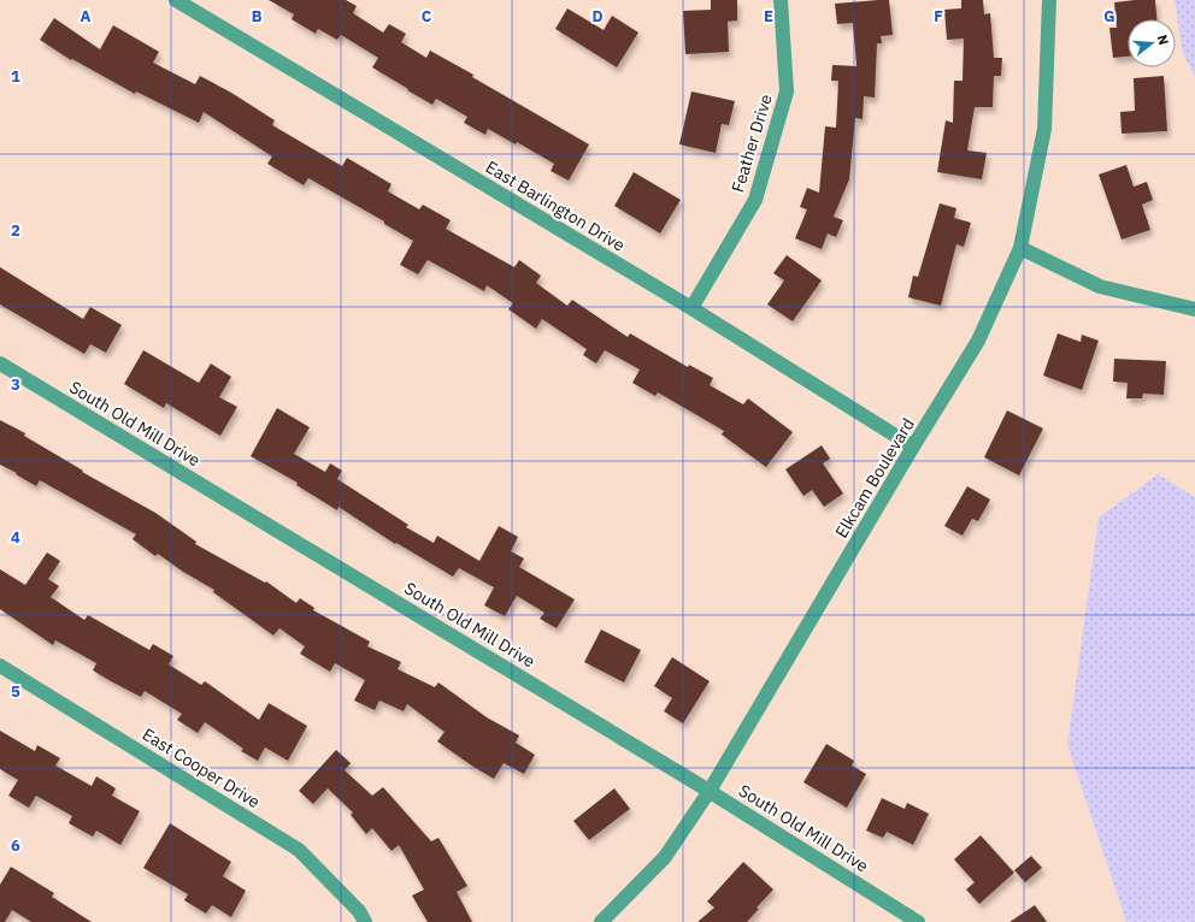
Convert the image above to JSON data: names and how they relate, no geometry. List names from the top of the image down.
{
  "streets": {
    "street": [
      "Feather Drive",
      "East Barlington Drive",
      "South Old Mill Drive",
      "Elkcam Boulevard",
      "East Cooper Drive"
    ]
  },
  "crossings": [
    ["Feather Drive", "East Barlington Drive"],
    ["East Barlington Drive", "Elkcam Boulevard"],
    ["South Old Mill Drive", "Elkcam Boulevard"]
  ],
  "north": "right",
  "grid": {
    "columns": [
      "A",
      "B",
      "C",
      "D",
      "E",
      "F",
      "G"
    ],
    "rows": [
      "1",
      "2",
      "3",
      "4",
      "5",
      "6"
    ]
  }
}
